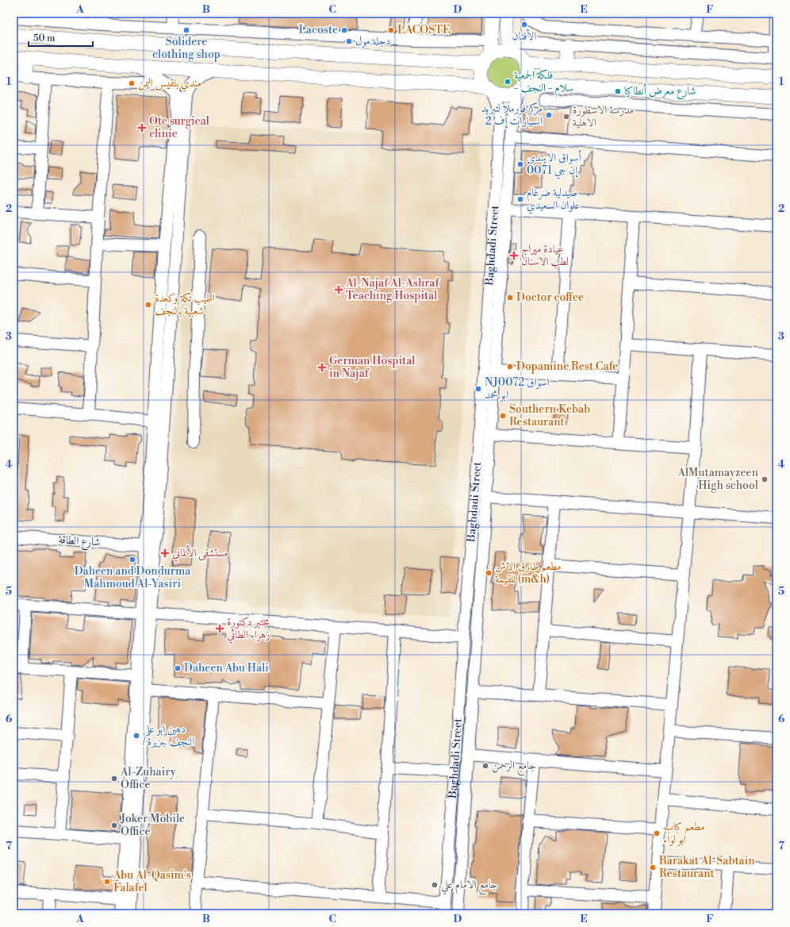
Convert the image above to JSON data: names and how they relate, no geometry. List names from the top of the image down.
{
  "streets": {
    "street": ["Baghdadi Street", "شارع الطاقة"]
  },
  "places": {
    "other": [
      "الأفنان",
      "Solidere clothing shop",
      "Lacoste",
      "LACOSTE",
      "دجلة مول",
      "فلكة الجمعية - سلام - النجف",
      "مندي بلقيس اليمن",
      "شارع معرض أنطاكيا",
      "مركز فورملا لتبريد السيارات إف 2",
      "مدرسة الاسطورة الاهلية",
      "أسواق الاسدي إن جي 0071",
      "صيدلية ضرغام علوان السعيدي",
      "Doctor coffee",
      "اطيب تكة وكعدة شعبية بالنجف",
      "Dopamine Rest Cafe",
      "NJ0072 اسواق ابو محمد",
      "Southern Kebab Restaurant",
      "AlMutamayzeen High school",
      "Daheen and Dondurma Mahmoud Al-Yasiri",
      "مطعم طارق الاش للقيمة (m&h)",
      "Daheen Abu Hali",
      "دهين ابو علي / النجف جزيرة",
      "جامع الرحمن",
      "Al-Zuhairy Office",
      "Joker Mobile Office",
      "مطعم كباب ابو لواء",
      "Barakat Al-Sabtain Restaurant",
      "Abu Al-Qasim's Falafel",
      "جامع الامام علي"
    ],
    "health": [
      "Otc surgical clinic",
      "عيادة ميراج لطب الاسنان",
      "Al-Najaf Al-Ashraf Teaching Hospital",
      "German Hospital in Najaf",
      "مستشفى الألماني",
      "مختبر دكتورة زهراء الطائي"
    ]
  },
  "scale_bar": "50 m",
  "grid": {
    "columns": [
      "A",
      "B",
      "C",
      "D",
      "E",
      "F"
    ],
    "rows": [
      "1",
      "2",
      "3",
      "4",
      "5",
      "6",
      "7"
    ]
  }
}
